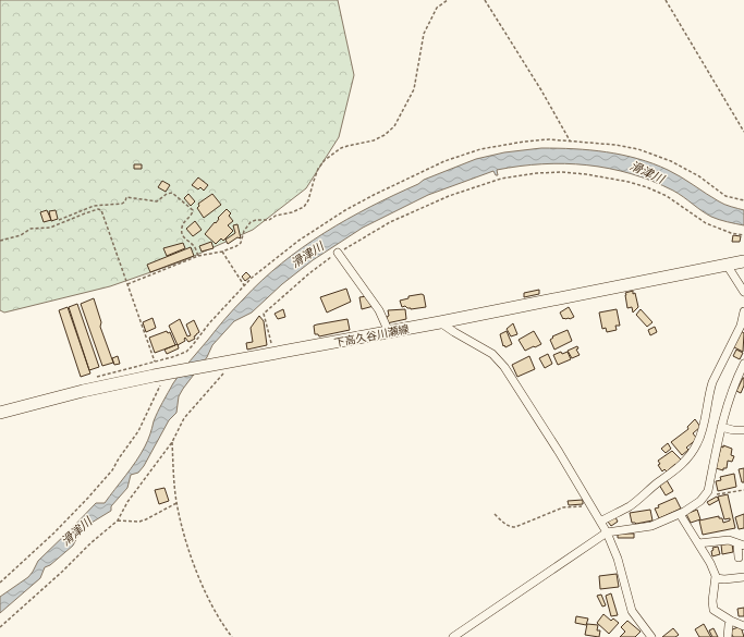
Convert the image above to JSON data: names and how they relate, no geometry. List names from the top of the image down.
{
  "streets": {
    "main road": ["下高久谷川瀬線"]
  },
  "water": ["滑津川"]
}
